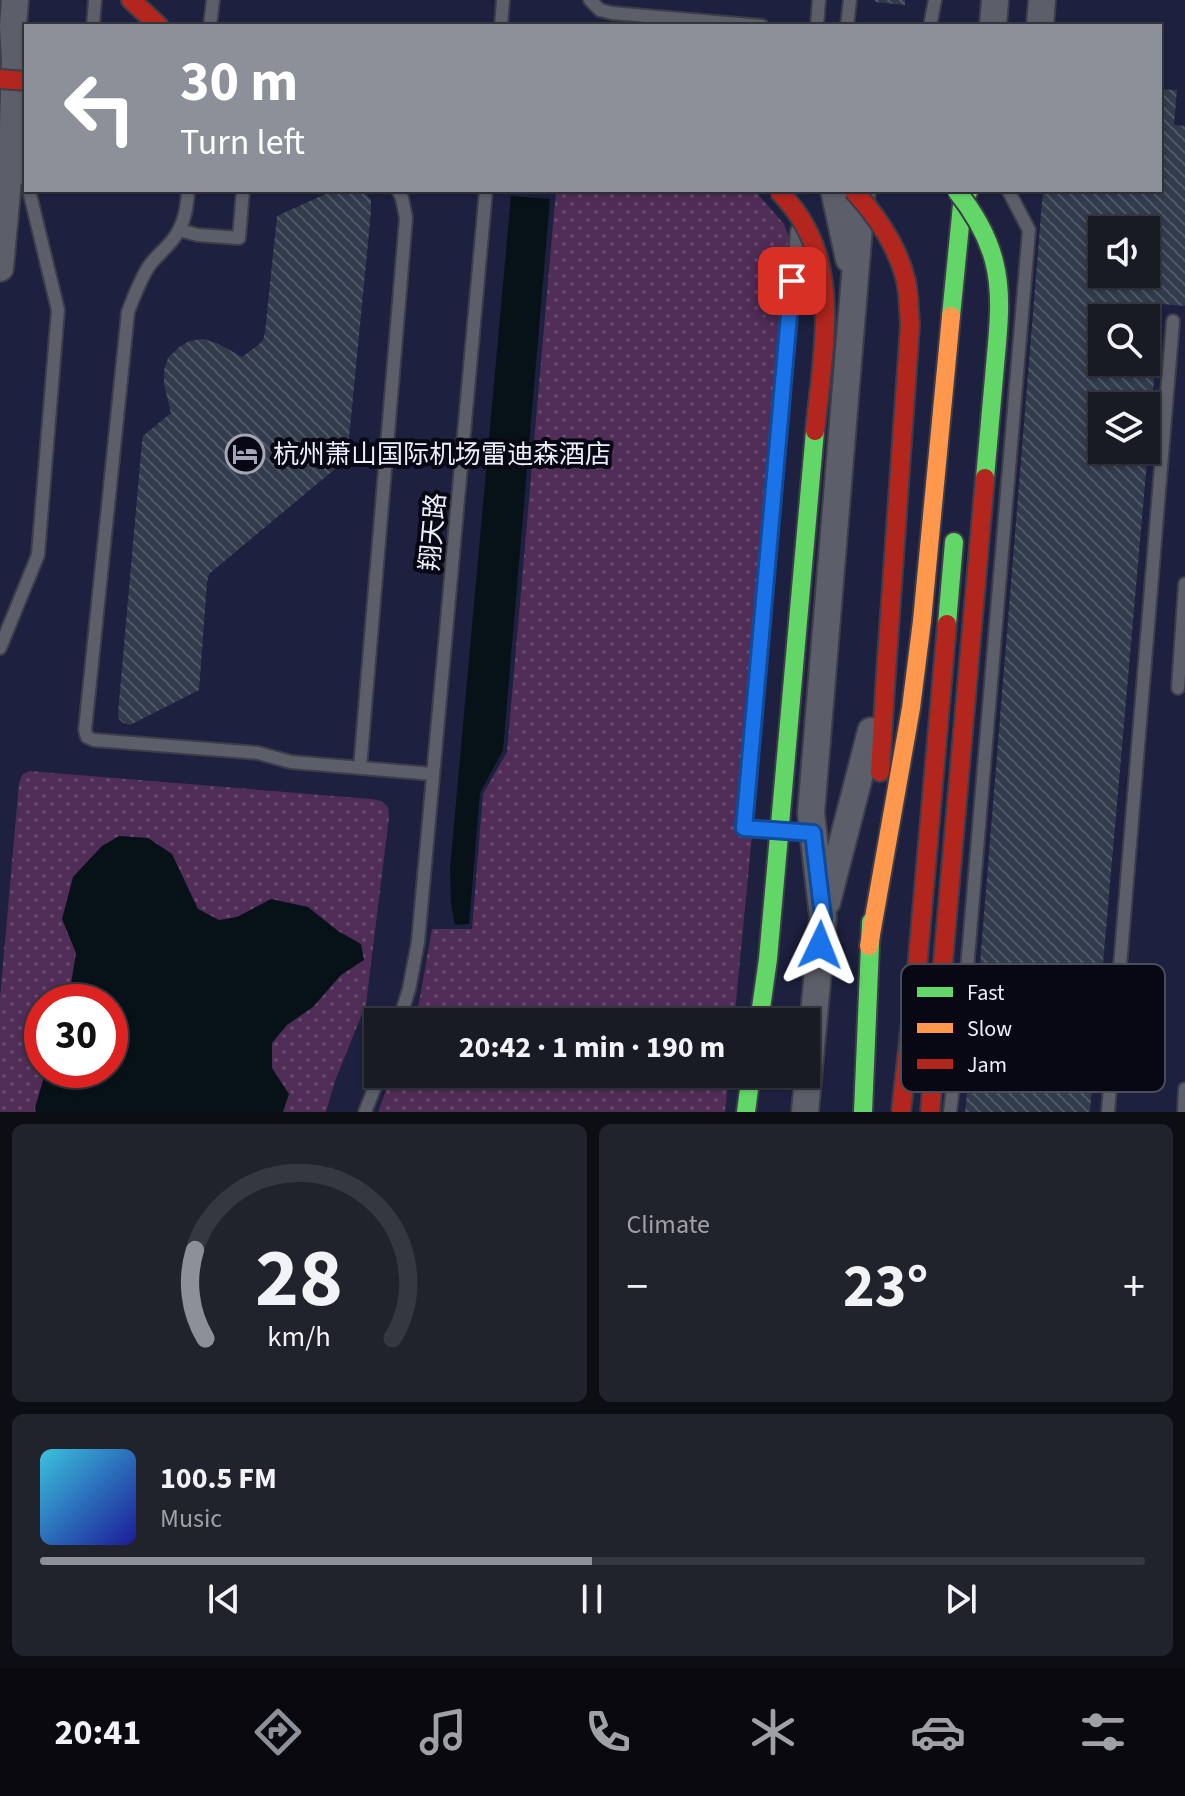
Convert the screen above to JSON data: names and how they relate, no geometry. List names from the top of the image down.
{
  "streets": {
    "lane": ["翔天路"]
  },
  "places": {
    "hotel": ["杭州萧山国际机场雷迪森酒店"]
  },
  "legend": ["Fast", "Slow", "Jam"],
  "page": {
    "turn": ["30 m", "Turn left"],
    "limit": "30",
    "trip": "20:42 · 1 min · 190 m",
    "tile": "Climate",
    "heat": ["−", "23°", "+"],
    "song": ["100.5 FM", "Music"],
    "tabs": "20:41",
    "gauge": ["28", "km/h"]
  }
}
